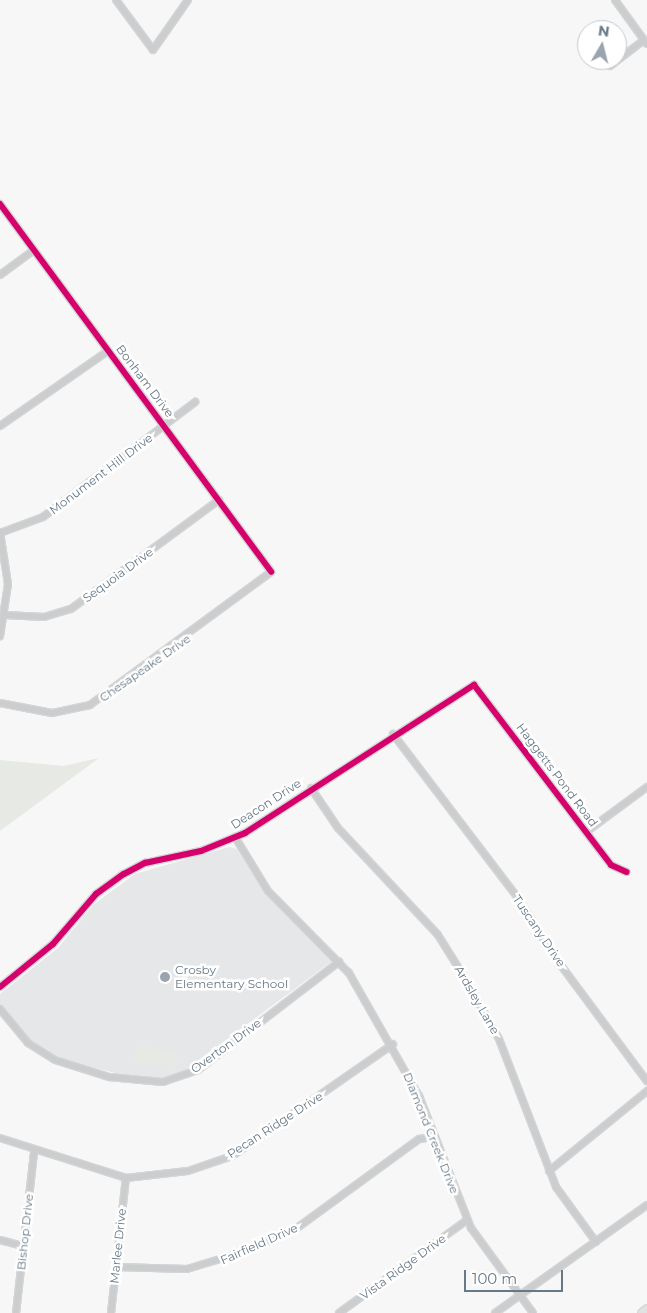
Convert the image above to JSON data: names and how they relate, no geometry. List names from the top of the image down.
{
  "streets": {
    "street": [
      "Bonham Drive",
      "Monument Hill Drive",
      "Sequoia Drive",
      "Chesapeake Drive",
      "Haggetts Pond Road",
      "Deacon Drive",
      "Tuscany Drive",
      "Ardsley Lane",
      "Overton Drive",
      "Pecan Ridge Drive",
      "Diamond Creek Drive",
      "Bishop Drive",
      "Fairfield Drive",
      "Marlee Drive",
      "Vista Ridge Drive"
    ]
  },
  "crossings": [
    ["Bonham Drive", "Monument Hill Drive"],
    ["Bonham Drive", "Sequoia Drive"],
    ["Bonham Drive", "Chesapeake Drive"],
    ["Haggetts Pond Road", "Deacon Drive"],
    ["Deacon Drive", "Tuscany Drive"],
    ["Deacon Drive", "Ardsley Lane"],
    ["Deacon Drive", "Diamond Creek Drive"],
    ["Overton Drive", "Diamond Creek Drive"],
    ["Pecan Ridge Drive", "Diamond Creek Drive"],
    ["Pecan Ridge Drive", "Bishop Drive"],
    ["Pecan Ridge Drive", "Marlee Drive"],
    ["Diamond Creek Drive", "Fairfield Drive"],
    ["Diamond Creek Drive", "Vista Ridge Drive"],
    ["Fairfield Drive", "Marlee Drive"]
  ],
  "places": ["Crosby Elementary School"],
  "scale_bar": "100 m",
  "north": "top"
}
